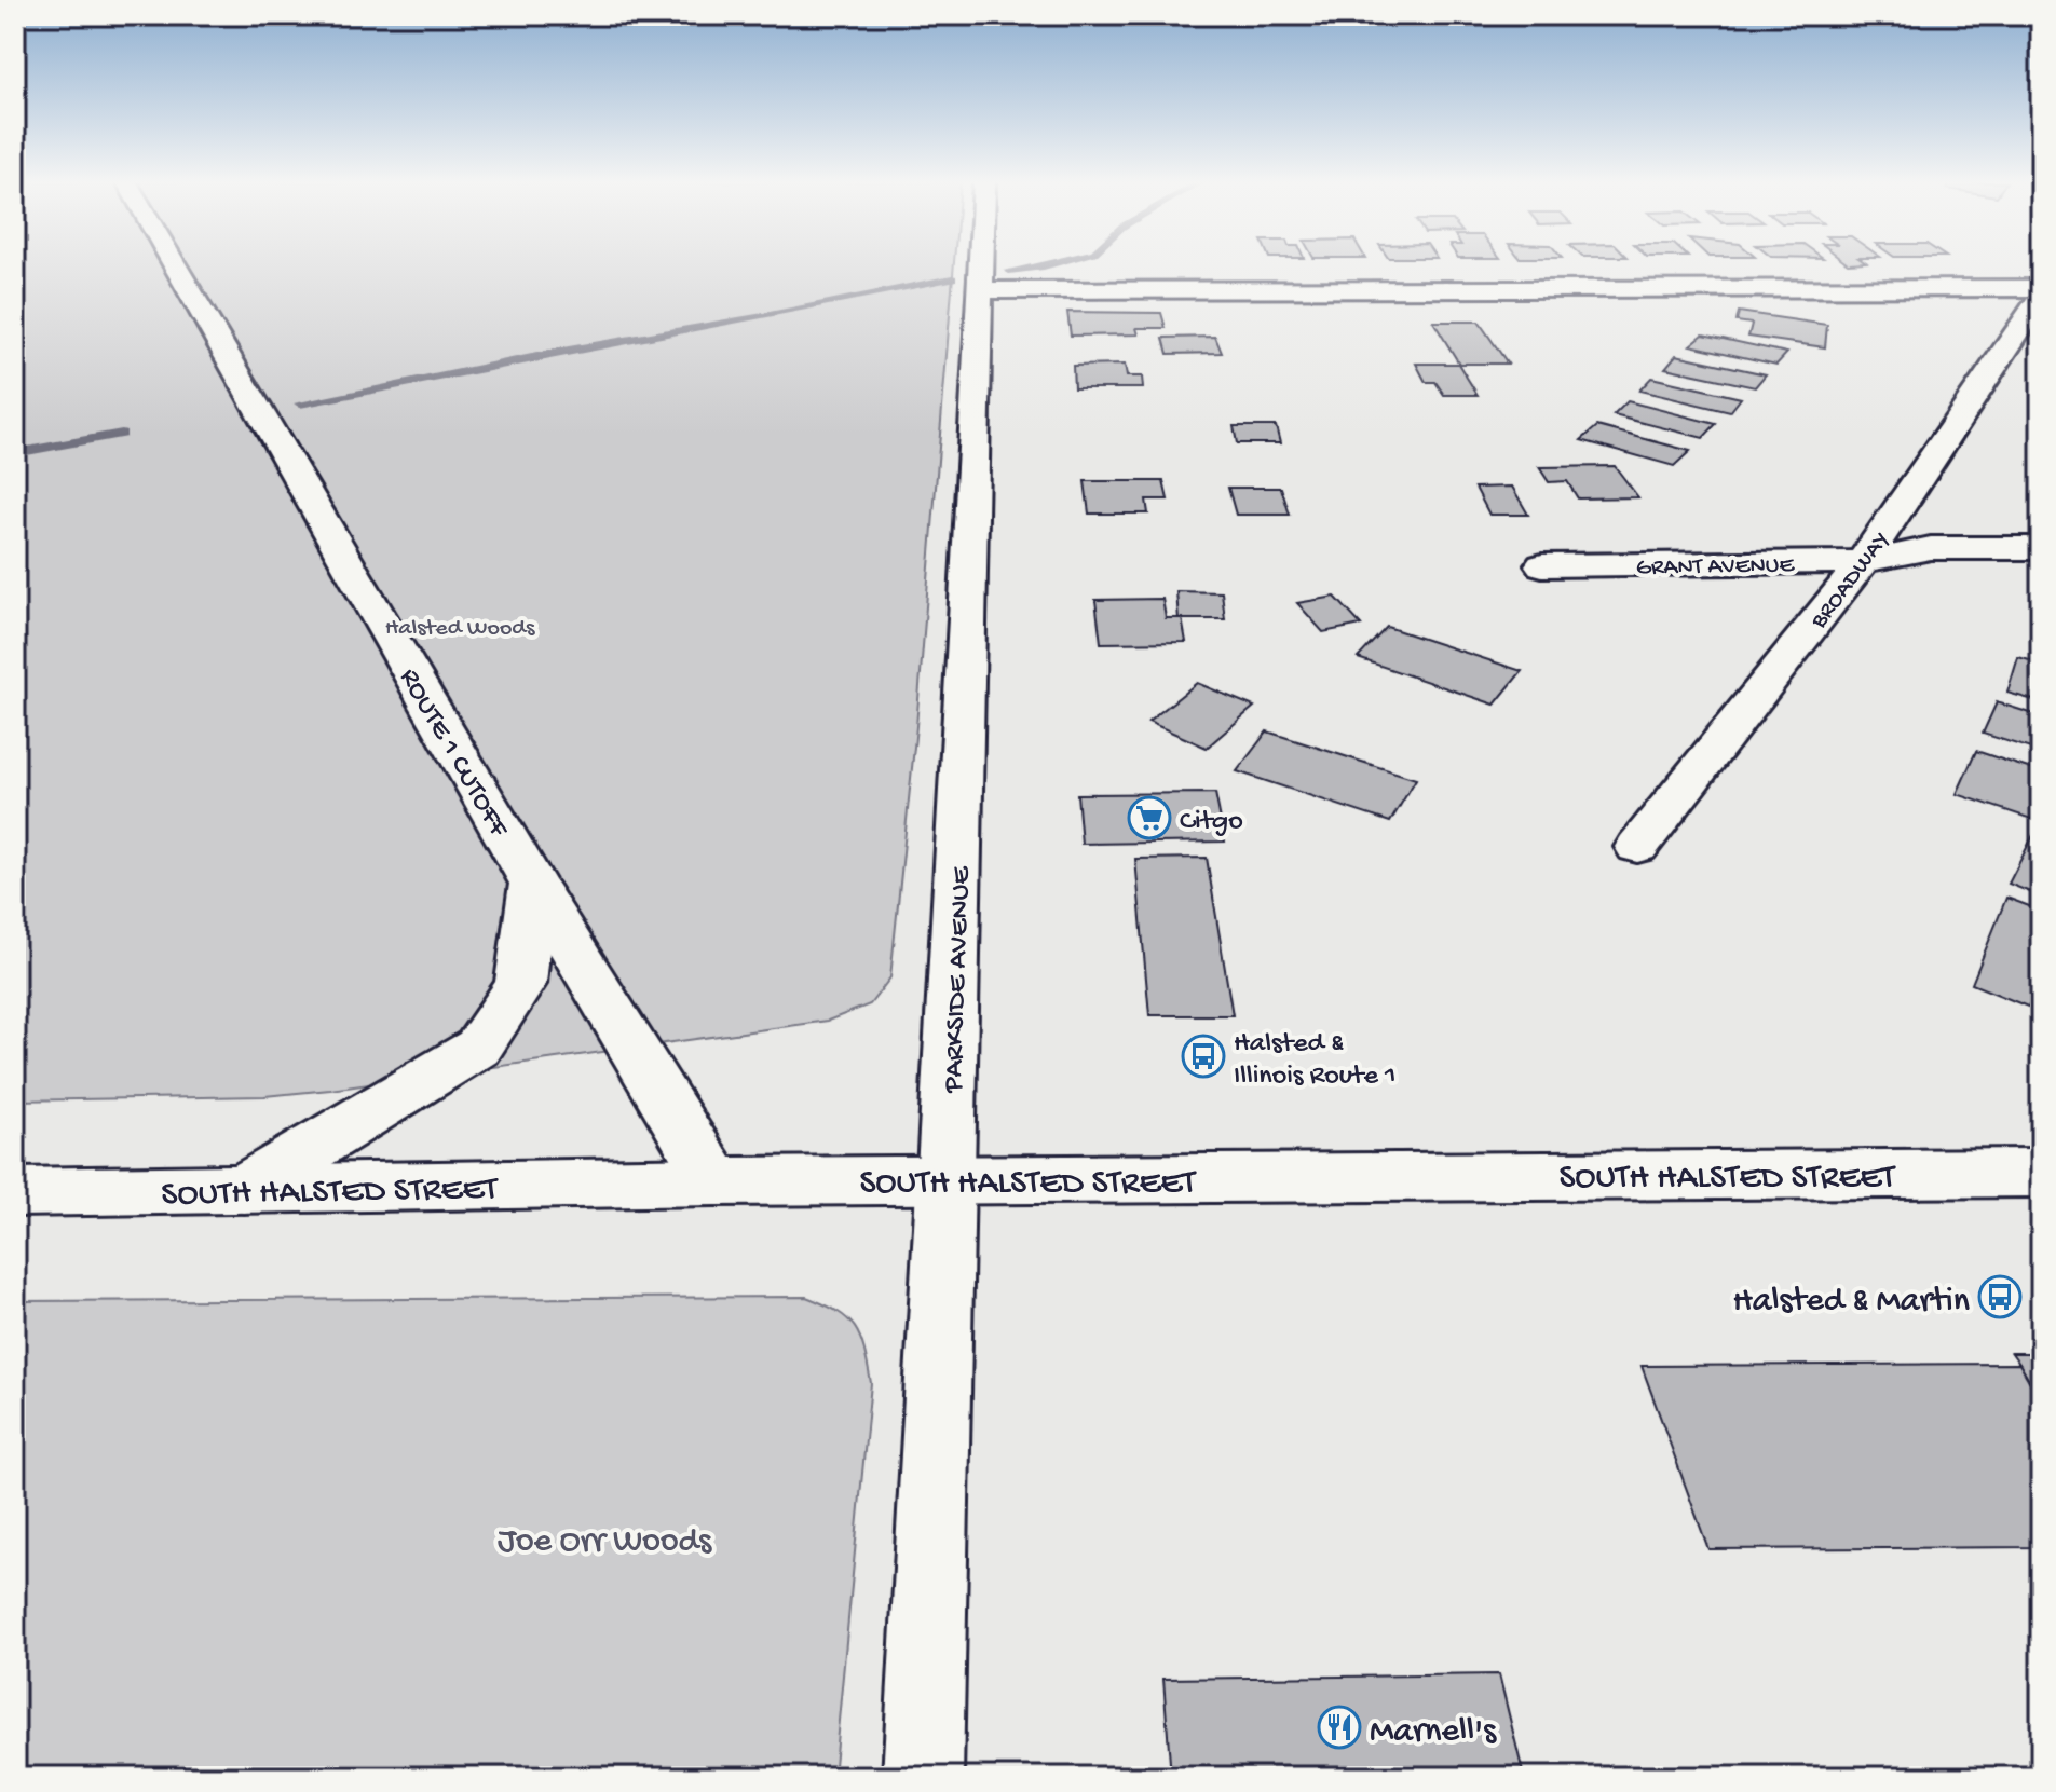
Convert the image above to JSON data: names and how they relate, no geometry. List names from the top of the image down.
{
  "streets": {
    "street": [
      "GRANT AVENUE",
      "BROADWAY",
      "ROUTE 1 CUTOFF",
      "PARKSIDE AVENUE",
      "SOUTH HALSTED STREET"
    ]
  },
  "crossings": [
    ["GRANT AVENUE", "BROADWAY"],
    ["ROUTE 1 CUTOFF", "SOUTH HALSTED STREET"],
    ["PARKSIDE AVENUE", "SOUTH HALSTED STREET"]
  ],
  "parks": ["Halsted Woods", "Joe Orr Woods"],
  "places": {
    "supermarket": ["Citgo"],
    "bus stop": ["Halsted & Illinois Route 1", "Halsted & Martin"],
    "restaurant": ["Marnell's"]
  }
}
